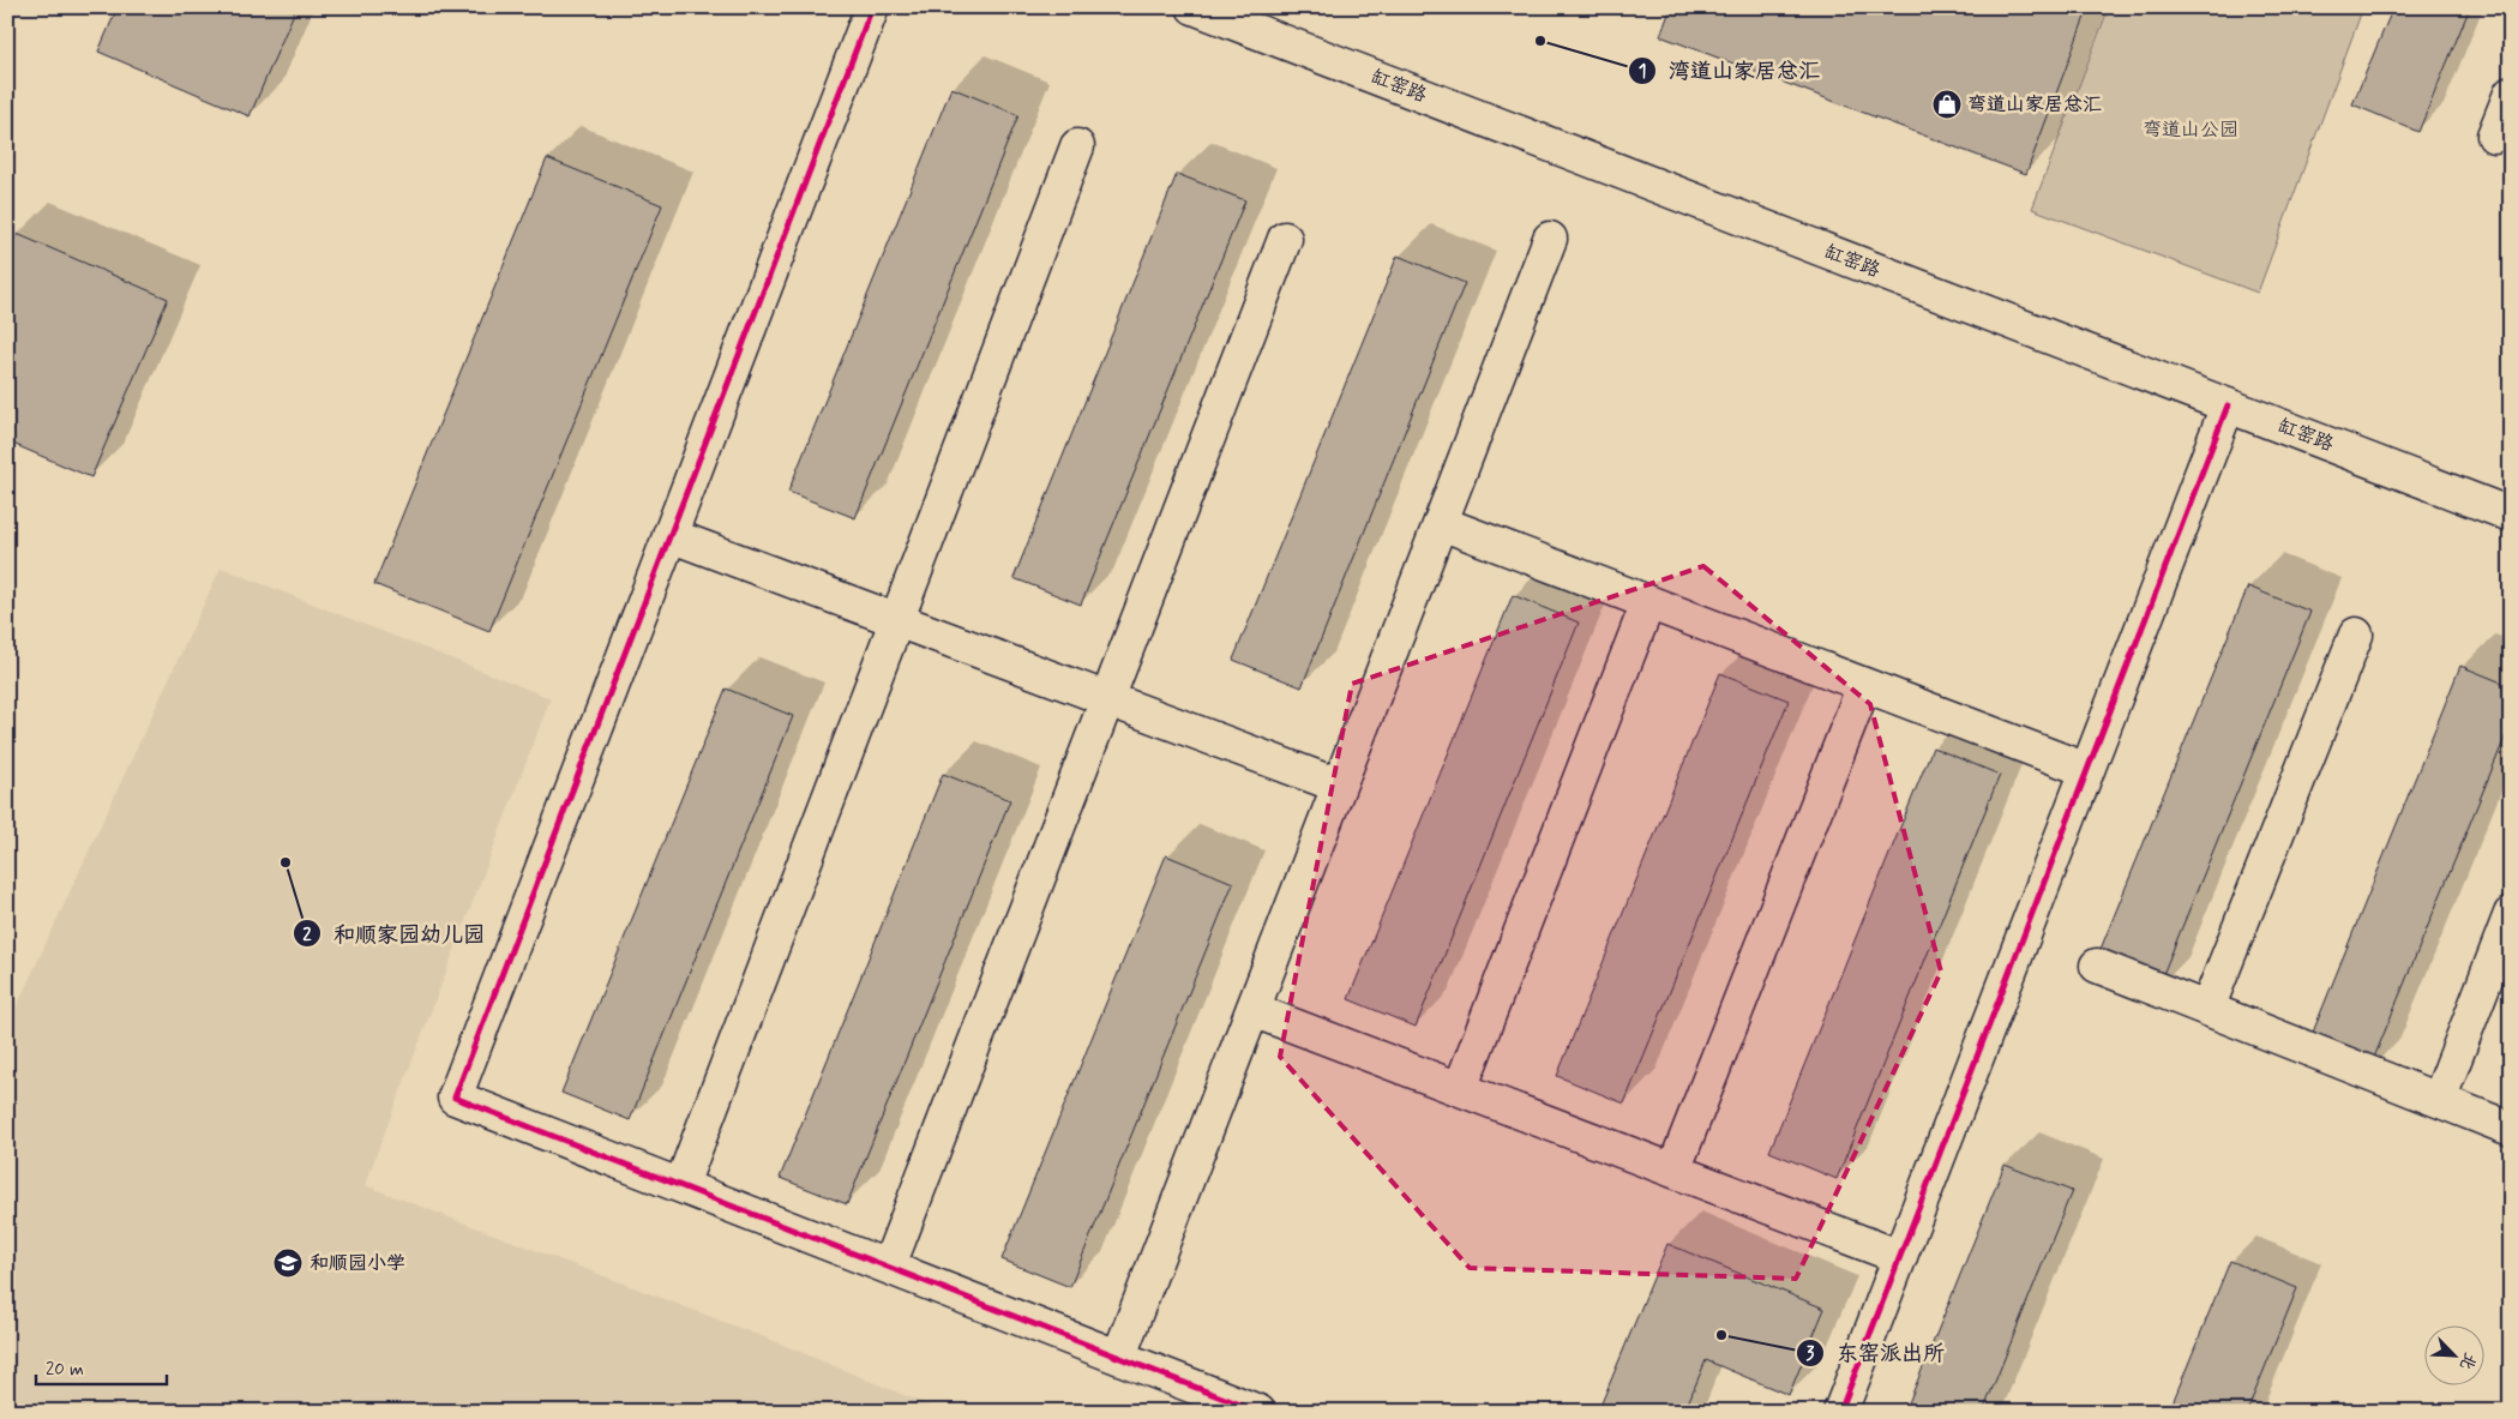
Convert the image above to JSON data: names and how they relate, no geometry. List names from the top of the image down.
{
  "streets": {
    "street": ["缸窑路"]
  },
  "parks": ["弯道山公园"],
  "places": {
    "other": ["湾道山家居总汇", "和顺家园幼儿园", "东窑派出所"],
    "shop": ["弯道山家居总汇"],
    "school or university": ["和顺园小学"]
  },
  "scale_bar": "20 m",
  "north": "bottom right"
}
